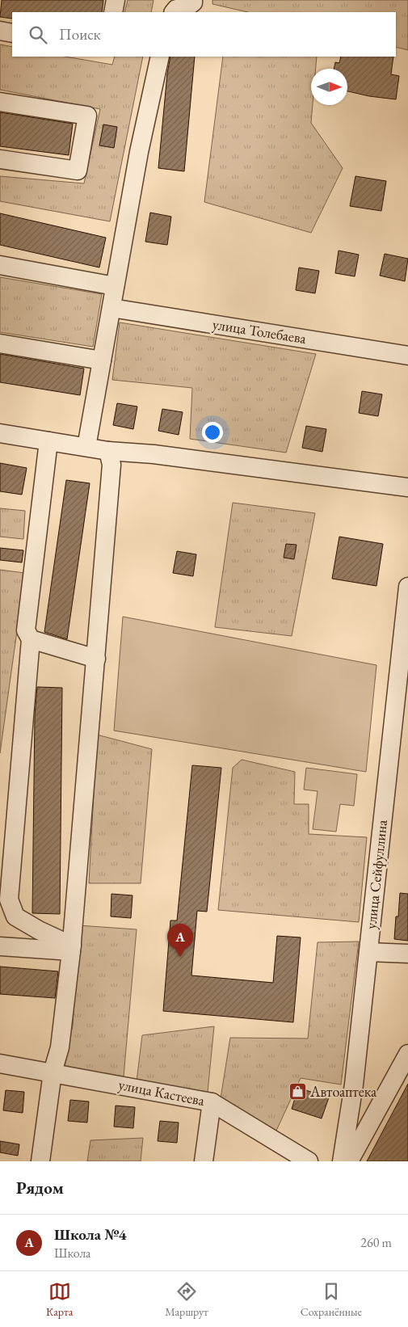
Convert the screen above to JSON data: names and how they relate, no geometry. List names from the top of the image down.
{
  "streets": {
    "street": ["улица Толебаева", "улица Сейфуллина", "улица Кастеева"]
  },
  "places": {
    "shop": ["Автоаптека"]
  },
  "north": "right",
  "page": {
    "search": "Поиск",
    "pins": "A",
    "heading": "Рядом",
    "list": [
      {
        "mark": "A",
        "name": "Школа №4",
        "note": "Школа",
        "value": "260 m"
      }
    ],
    "nav": ["Карта", "Маршрут", "Сохранённые"]
  }
}
